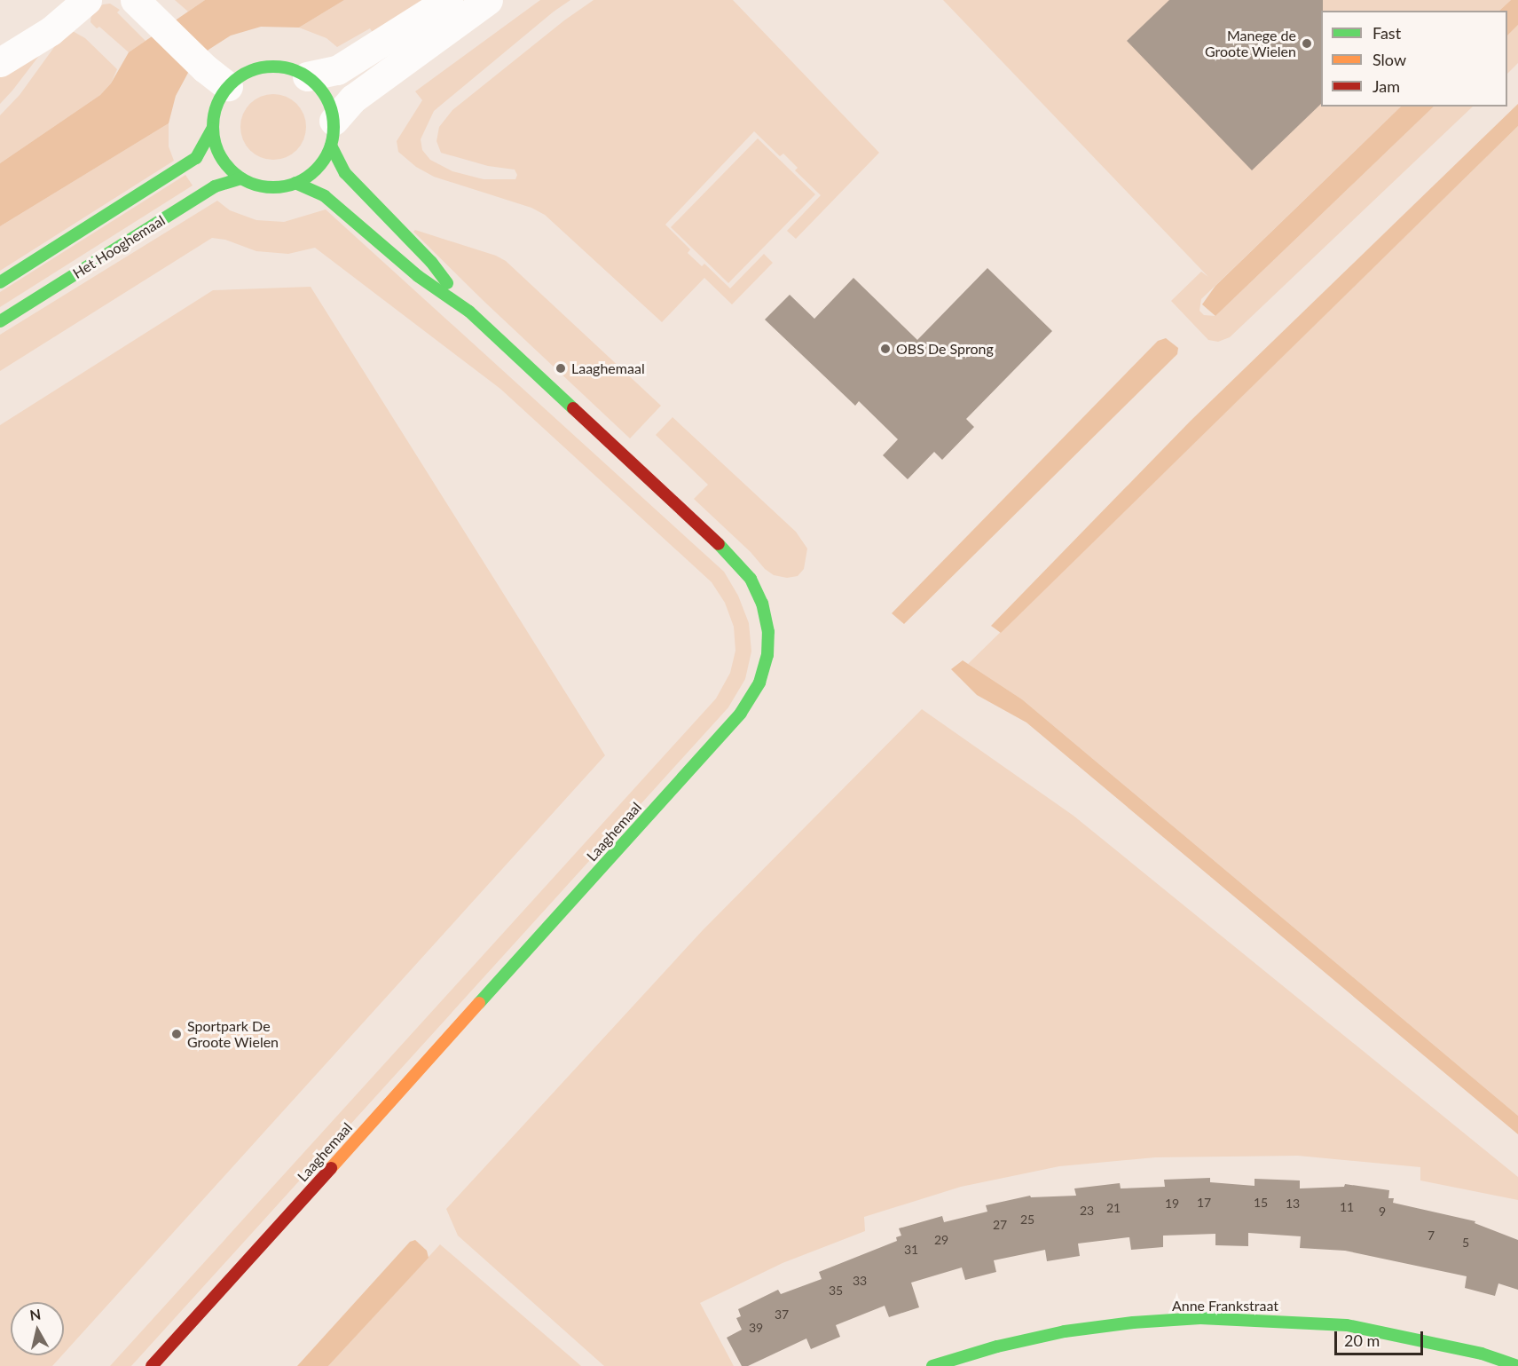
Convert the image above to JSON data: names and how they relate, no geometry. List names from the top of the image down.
{
  "streets": {
    "street": ["Het Hooghemaal", "Laaghemaal", "Anne Frankstraat"]
  },
  "crossings": [
    ["Het Hooghemaal", "Laaghemaal"]
  ],
  "places": [
    "Manege de Groote Wielen",
    "OBS De Sprong",
    "Laaghemaal",
    "Sportpark De Groote Wielen"
  ],
  "house_numbers": [
    "17",
    "15",
    "19",
    "13",
    "11",
    "21",
    "23",
    "9",
    "25",
    "27",
    "7",
    "29",
    "5",
    "31",
    "33",
    "35",
    "37",
    "39"
  ],
  "legend": ["Fast", "Slow", "Jam"],
  "scale_bar": "20 m",
  "north": "top"
}
